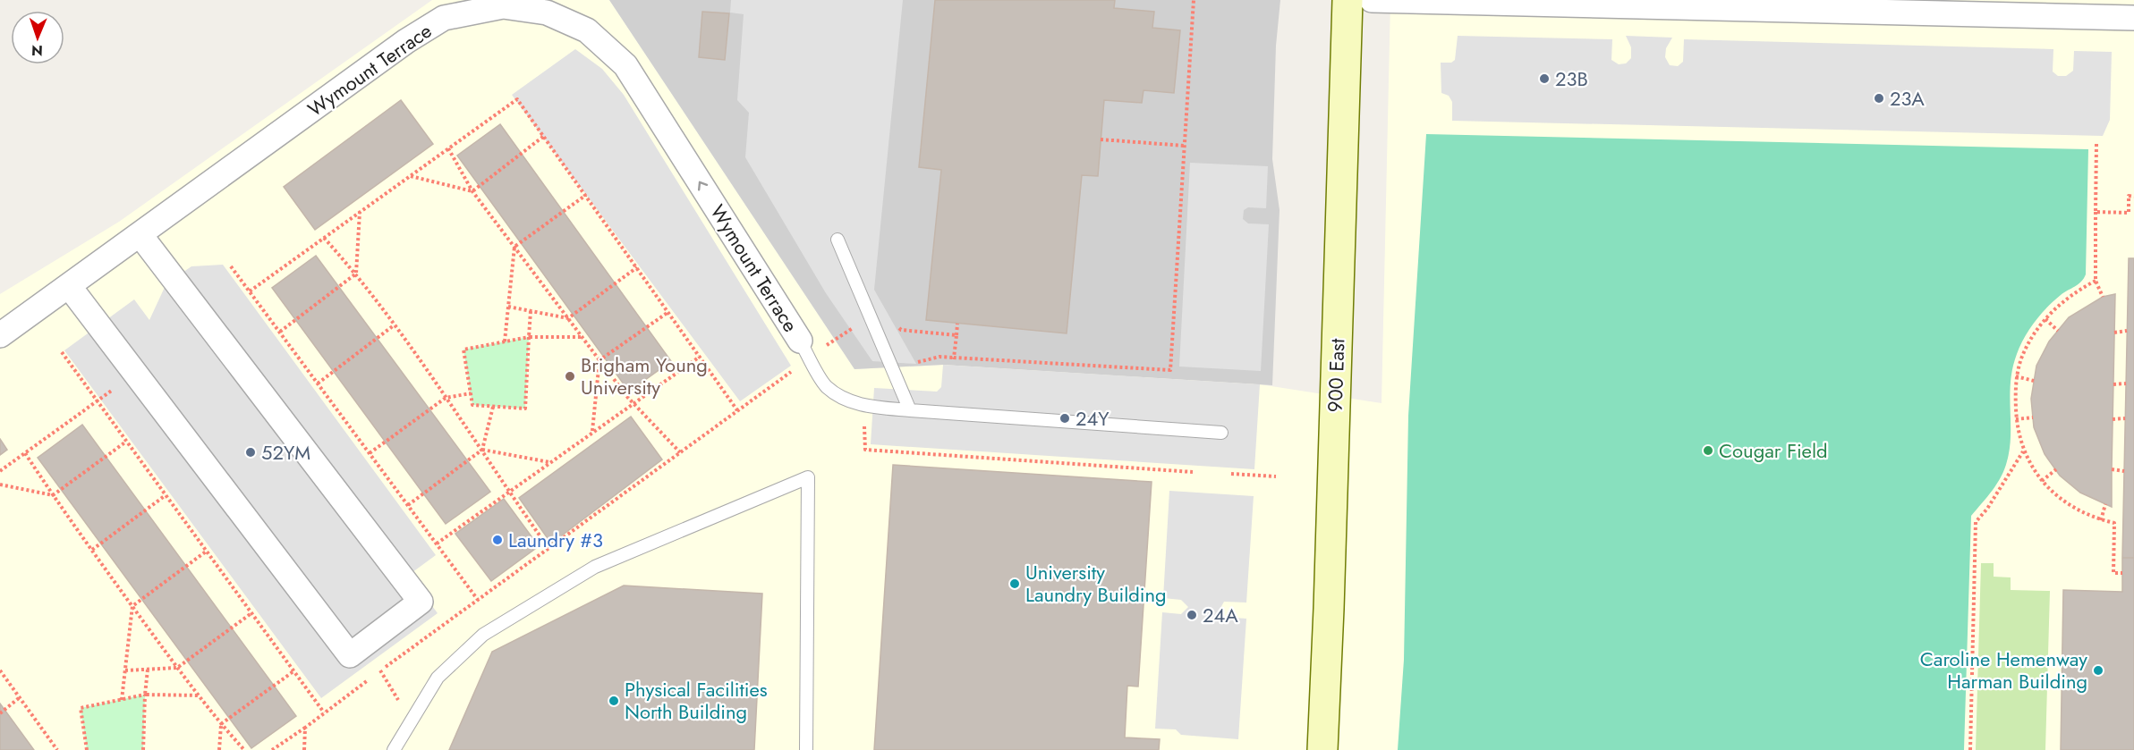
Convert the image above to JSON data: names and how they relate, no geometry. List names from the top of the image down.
{
  "streets": {
    "main road": ["900 East"],
    "street": ["Wymount Terrace"]
  },
  "places": [
    "23B",
    "23A",
    "Brigham Young University",
    "24Y",
    "Cougar Field",
    "52YM",
    "Laundry #3",
    "University Laundry Building",
    "24A",
    "Caroline Hemenway Harman Building",
    "Physical Facilities North Building"
  ],
  "north": "bottom"
}
